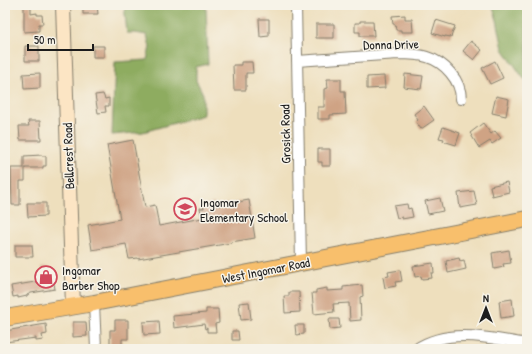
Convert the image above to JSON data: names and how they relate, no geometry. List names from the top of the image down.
{
  "streets": {
    "main road": ["West Ingomar Road"],
    "street": ["Donna Drive", "Grosick Road", "Bellcrest Road"]
  },
  "crossings": [
    ["Donna Drive", "Grosick Road"],
    ["Grosick Road", "West Ingomar Road"],
    ["Bellcrest Road", "West Ingomar Road"]
  ],
  "places": {
    "school or university": ["Ingomar Elementary School"],
    "shop": ["Ingomar Barber Shop"]
  },
  "scale_bar": "50 m",
  "north": "top"
}
